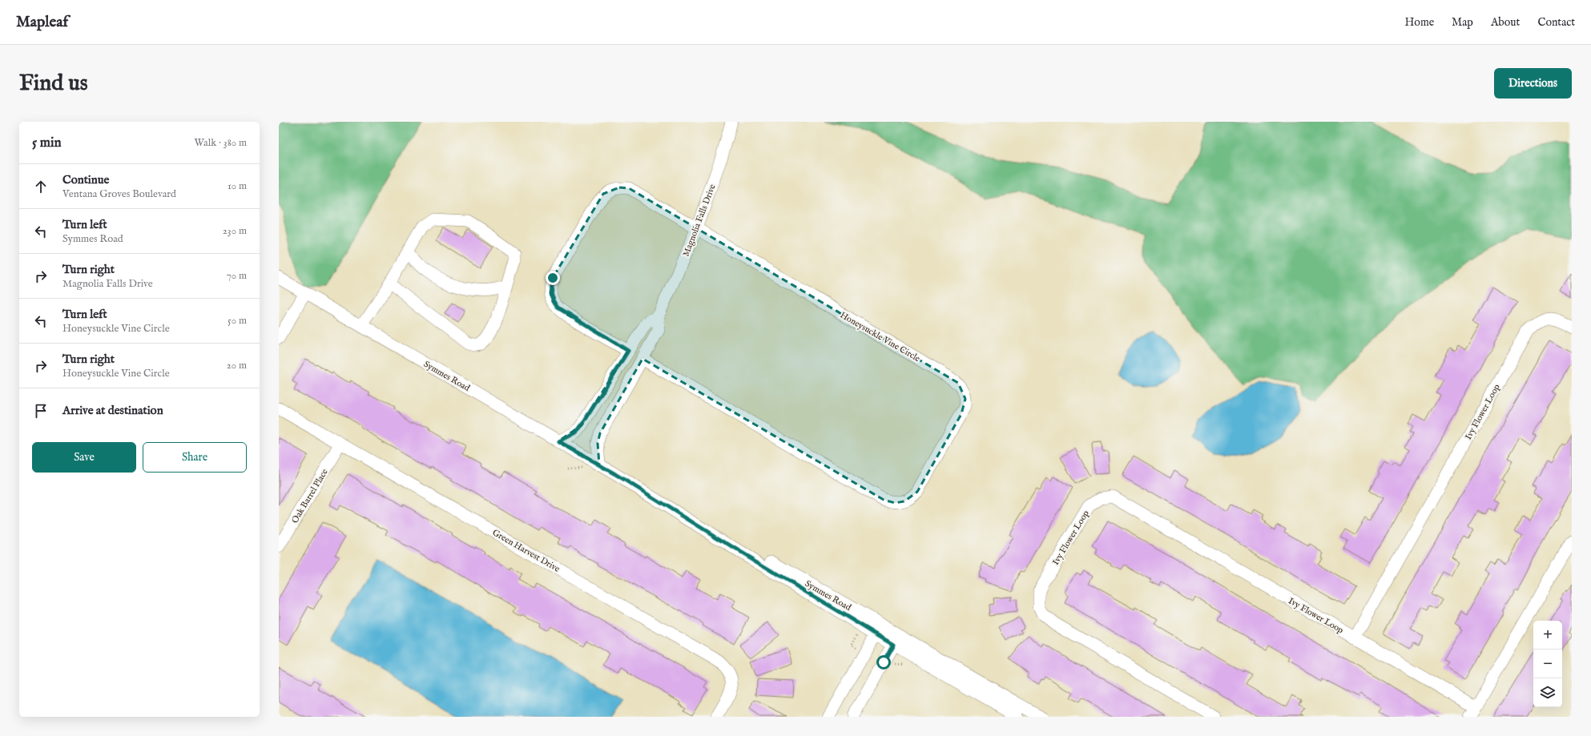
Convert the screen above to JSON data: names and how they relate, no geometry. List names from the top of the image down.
{
  "streets": {
    "street": [
      "Magnolia Falls Drive",
      "Honeysuckle Vine Circle",
      "Symmes Road",
      "Ivy Flower Loop",
      "Oak Barrel Place",
      "Green Harvest Drive"
    ]
  },
  "crossings": [
    ["Magnolia Falls Drive", "Honeysuckle Vine Circle"],
    ["Magnolia Falls Drive", "Symmes Road"],
    ["Oak Barrel Place", "Green Harvest Drive"]
  ],
  "page": {
    "header": "Mapleaf",
    "nav": [
      "Home",
      "Map",
      "About",
      "Contact"
    ],
    "buttons": [
      "Directions",
      ["Save", "Share"]
    ],
    "title": "Find us",
    "heading": ["5 min", "Walk · 380 m"],
    "list": [
      ["Continue", "Ventana Groves Boulevard", "10 m"],
      ["Turn left", "Symmes Road", "230 m"],
      ["Turn right", "Magnolia Falls Drive", "70 m"],
      ["Turn left", "Honeysuckle Vine Circle", "50 m"],
      ["Turn right", "Honeysuckle Vine Circle", "20 m"],
      "Arrive at destination"
    ],
    "map_buttons": ["+", "−"]
  }
}
